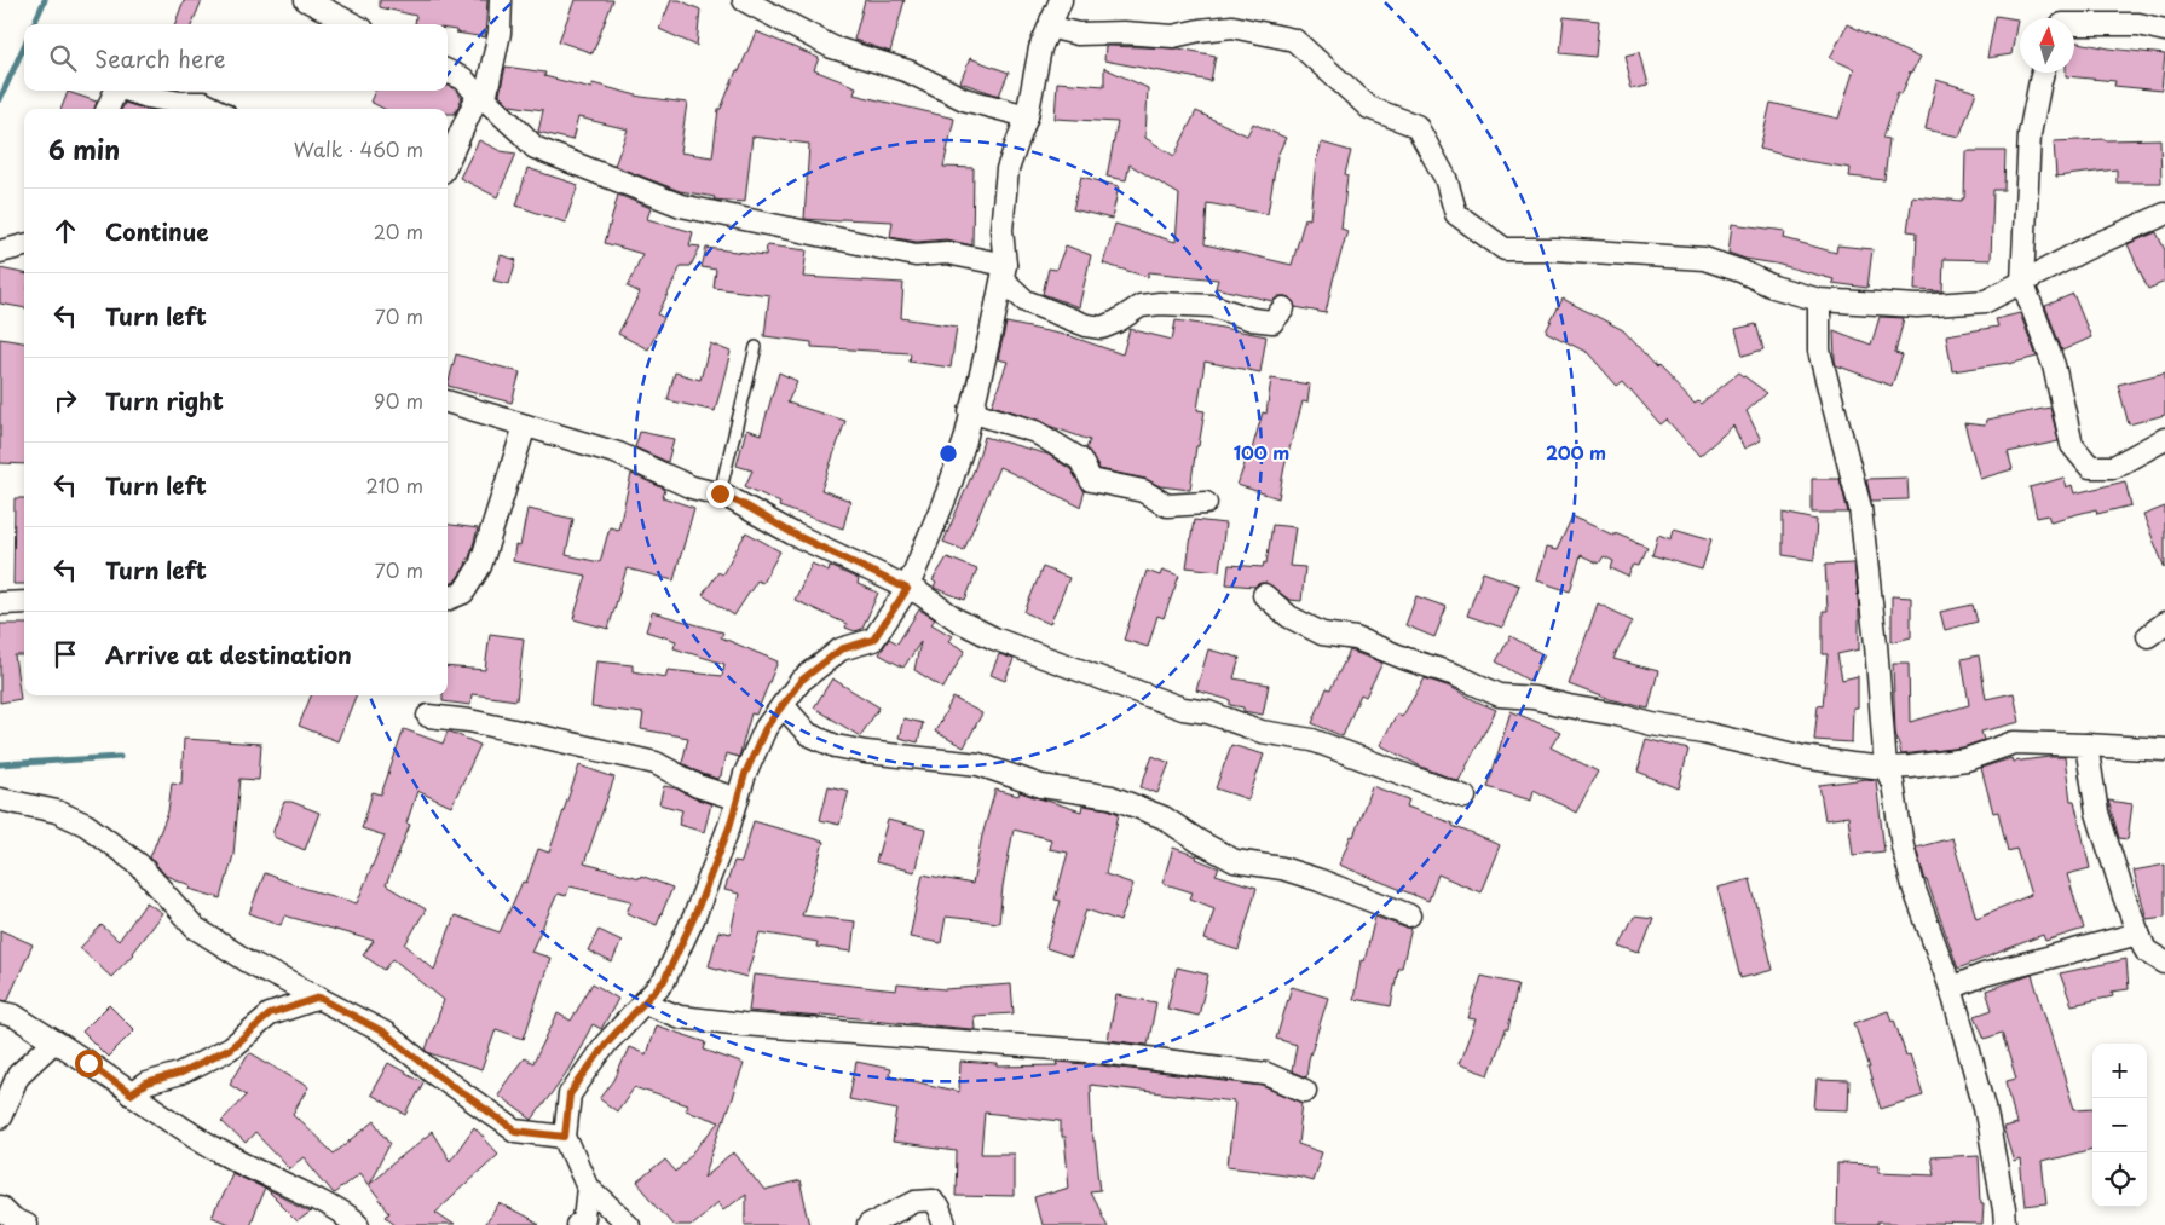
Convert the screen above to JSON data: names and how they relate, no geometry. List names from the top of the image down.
{
  "north": "top",
  "page": {
    "search": "Search here",
    "heading": ["6 min", "Walk · 460 m"],
    "list": [
      ["Continue", "20 m"],
      ["Turn left", "70 m"],
      ["Turn right", "90 m"],
      ["Turn left", "210 m"],
      ["Turn left", "70 m"],
      "Arrive at destination"
    ],
    "map_buttons": ["+", "−"]
  },
  "rings": ["100 m", "200 m"]
}
